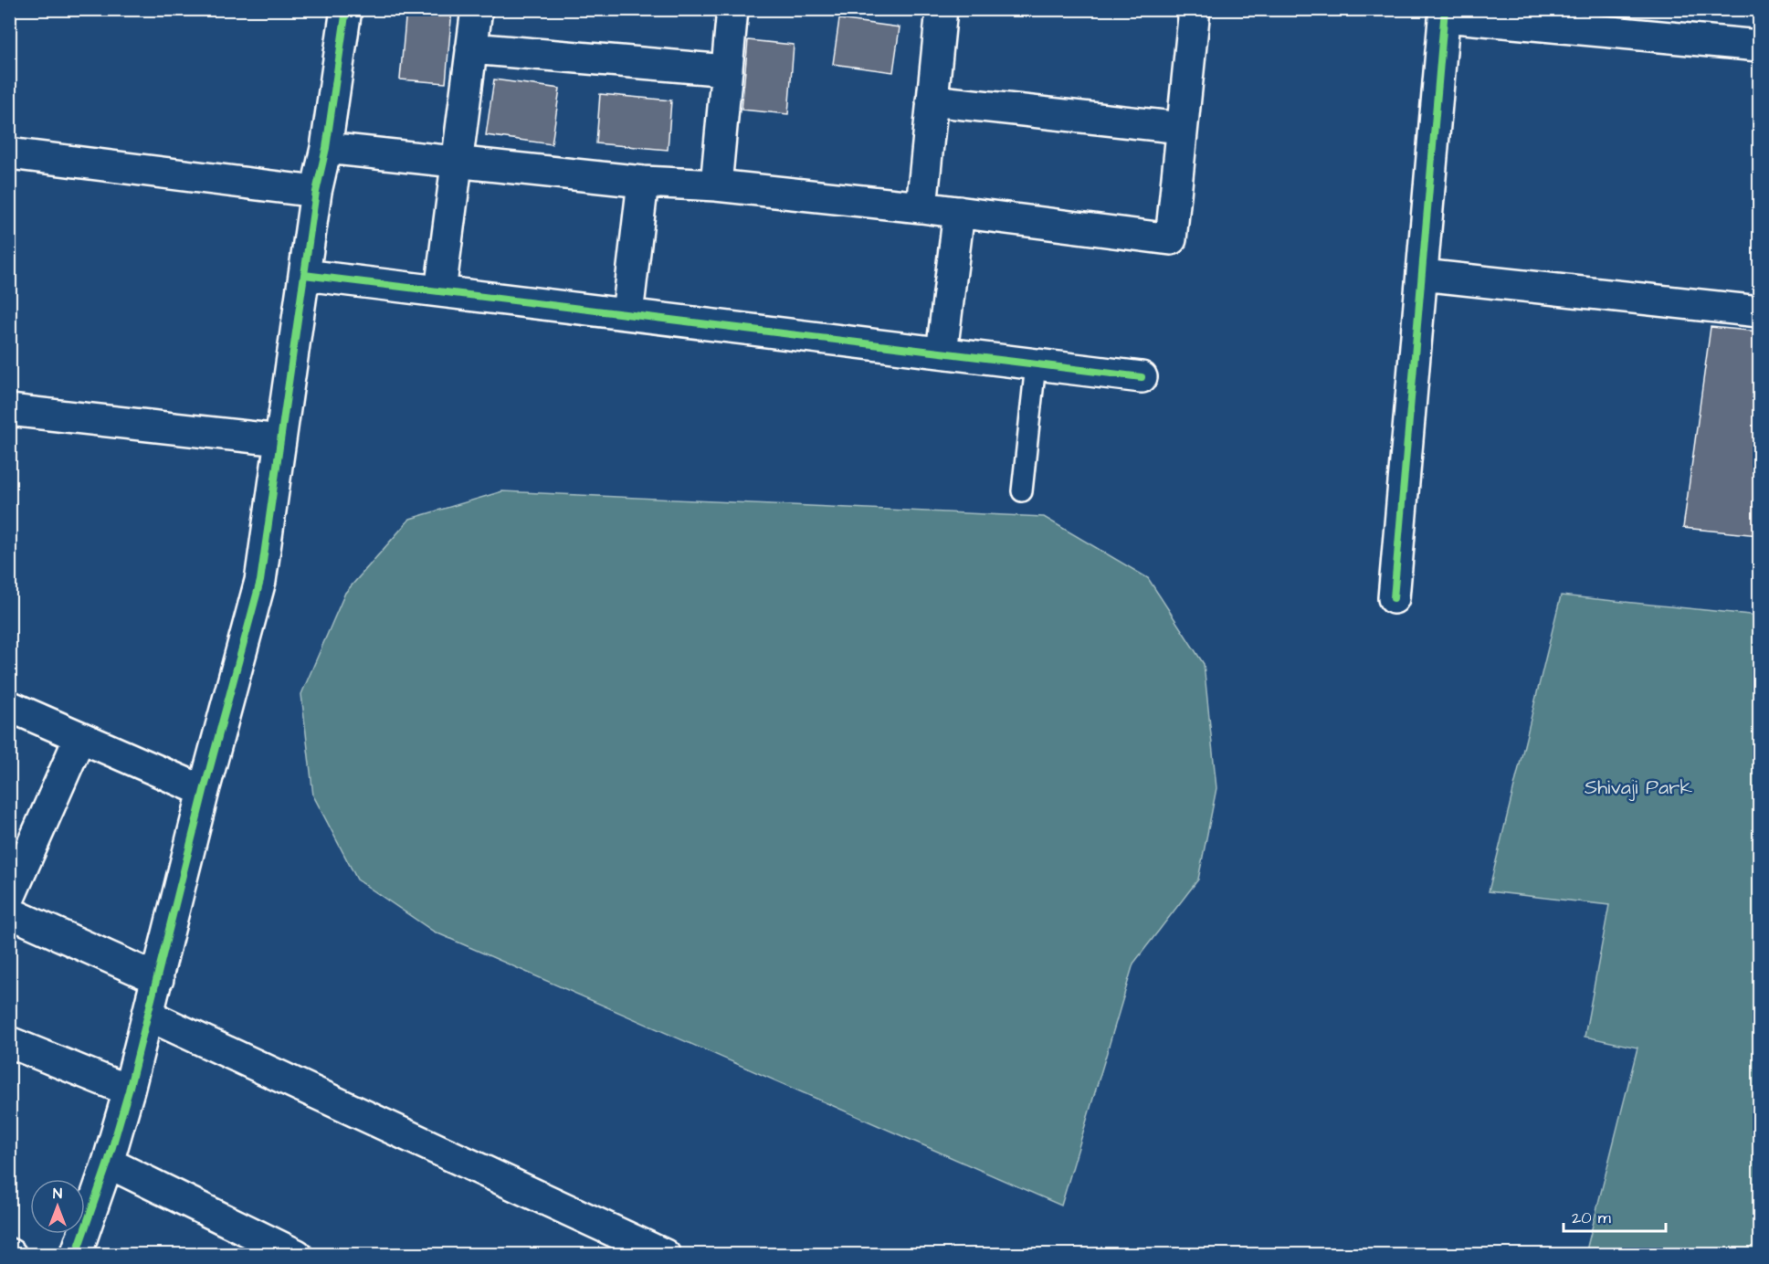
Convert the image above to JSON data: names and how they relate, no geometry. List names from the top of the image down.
{
  "parks": ["Shivaji Park"],
  "scale_bar": "20 m",
  "north": "top"
}
